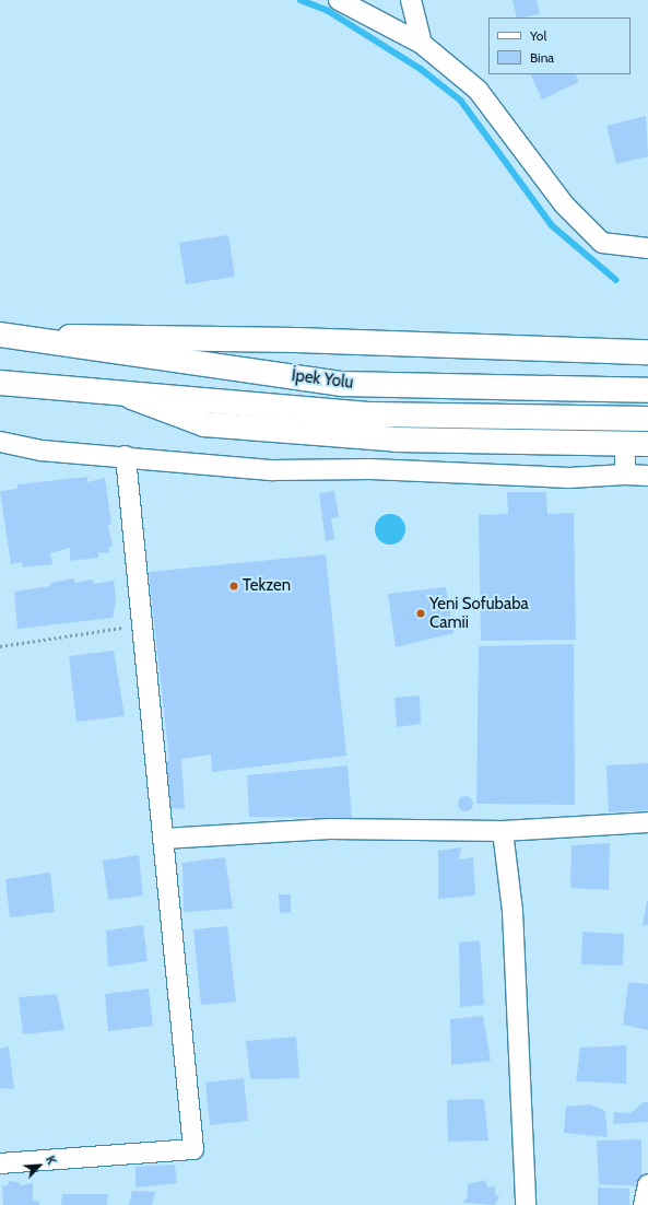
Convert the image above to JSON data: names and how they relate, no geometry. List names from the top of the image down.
{
  "streets": {
    "main road": ["İpek Yolu"]
  },
  "places": ["Tekzen", "Yeni Sofubaba Camii"],
  "legend": ["Yol", "Bina"],
  "north": "top right"
}
